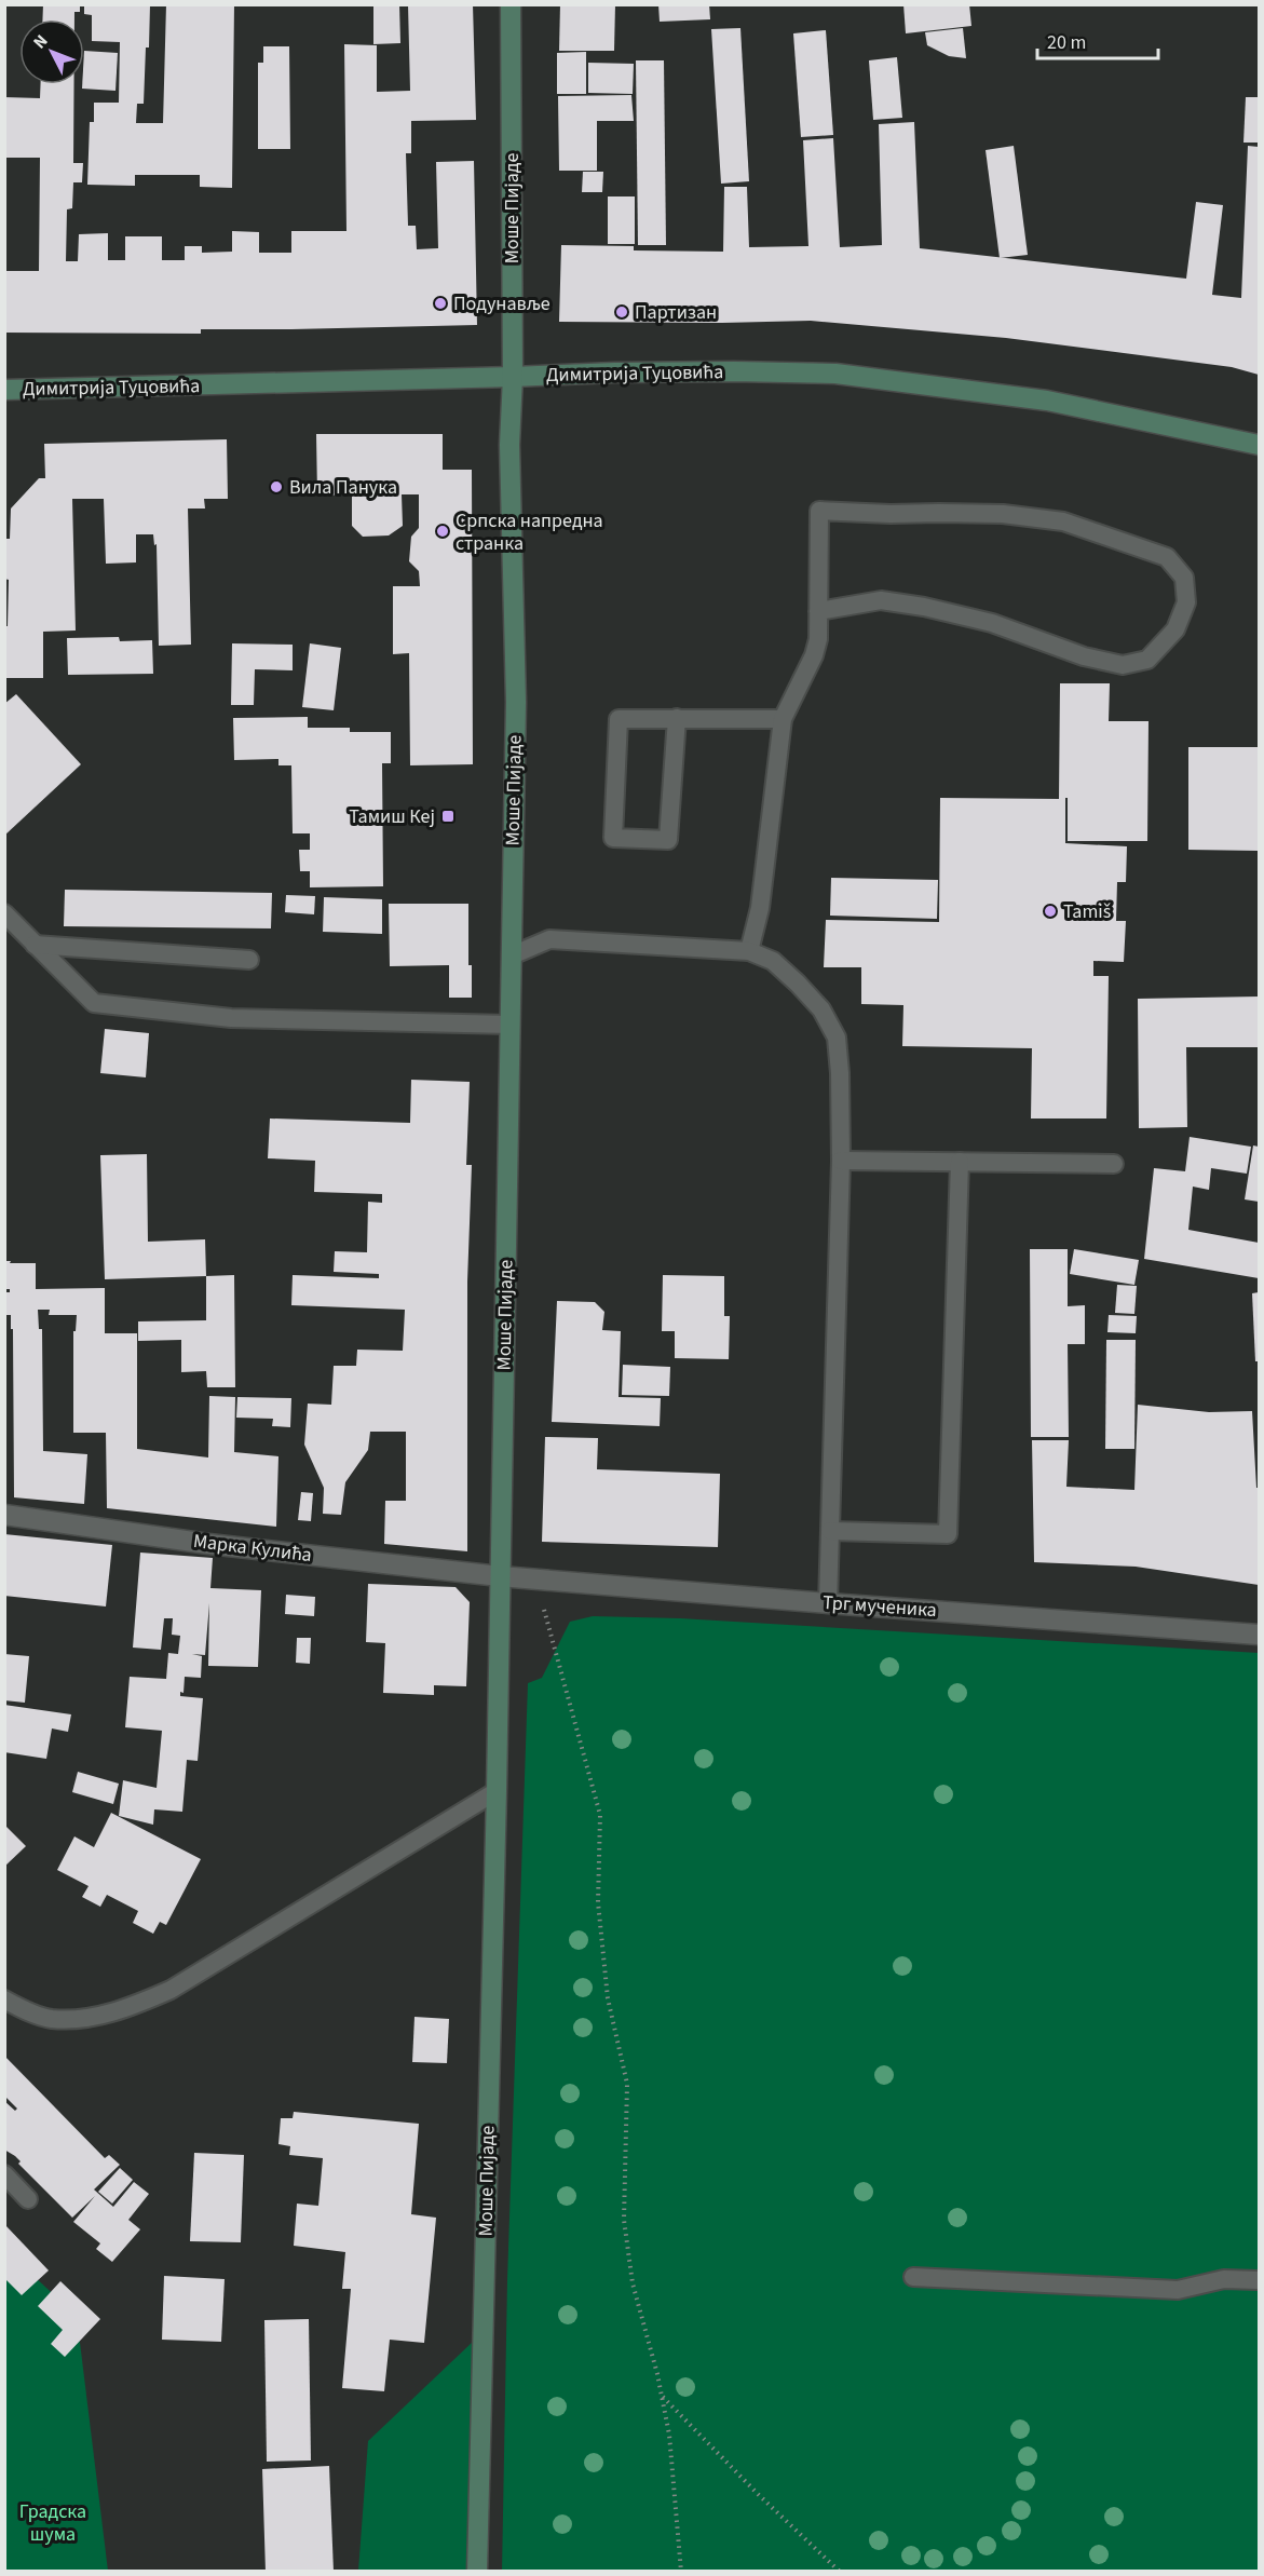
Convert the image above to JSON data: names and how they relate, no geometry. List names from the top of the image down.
{
  "streets": {
    "main road": ["Моше Пијаде", "Димитрија Туцовића"],
    "street": ["Марка Кулића", "Трг мученика"]
  },
  "crossings": [
    ["Моше Пијаде", "Димитрија Туцовића"],
    ["Моше Пијаде", "Марка Кулића"],
    ["Моше Пијаде", "Трг мученика"],
    ["Марка Кулића", "Трг мученика"]
  ],
  "parks": ["Градска шума"],
  "places": {
    "other": [
      "Подунавље",
      "Партизан",
      "Вила Панука",
      "Српска напредна странка",
      "Tamiš"
    ],
    "transit": ["Тамиш Кеј"]
  },
  "scale_bar": "20 m",
  "north": "top left"
}
